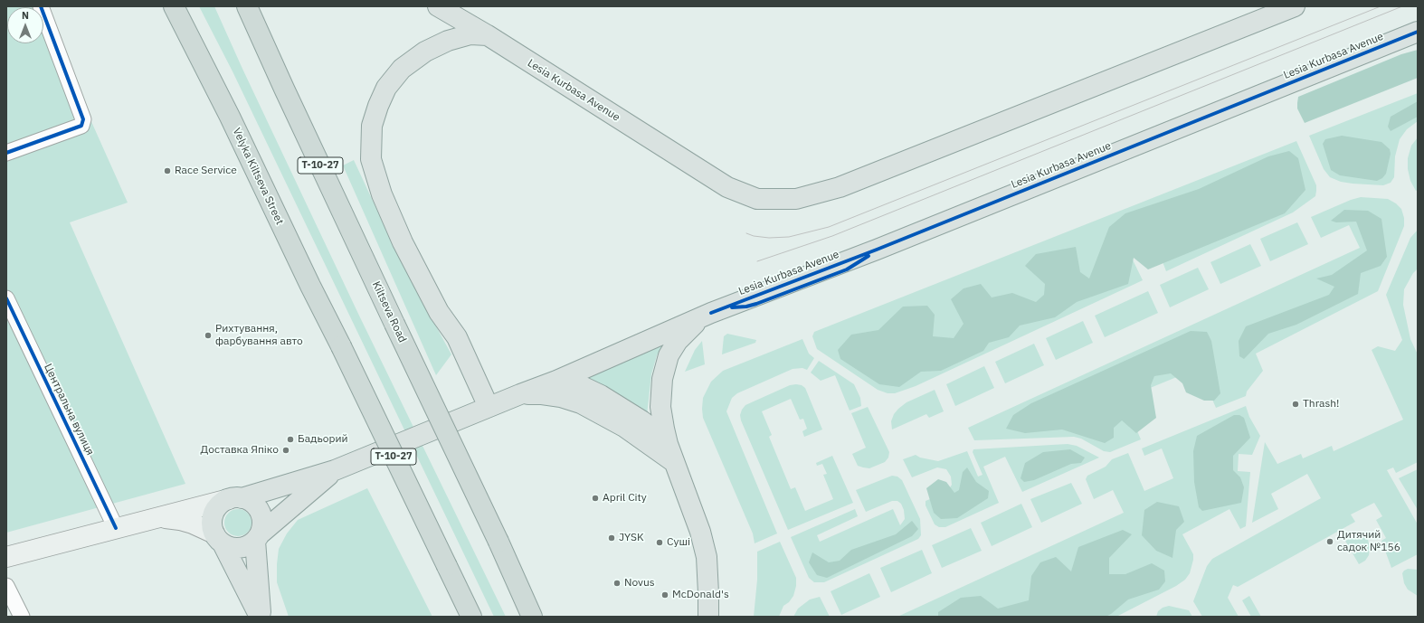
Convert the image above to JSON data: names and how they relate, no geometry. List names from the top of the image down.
{
  "streets": {
    "highway": ["Т-10-27", "Velyka Kiltseva Street", "Kiltseva Road"],
    "main road": ["Lesia Kurbasa Avenue"],
    "street": ["Центральна вулиця"]
  },
  "places": [
    "Race Service",
    "Рихтування, фарбування авто",
    "Thrash!",
    "Бадьорий",
    "Доставка Япіко",
    "April City",
    "JYSK",
    "Дитячий садок №156",
    "Суші",
    "Novus",
    "McDonald's"
  ],
  "north": "top"
}
